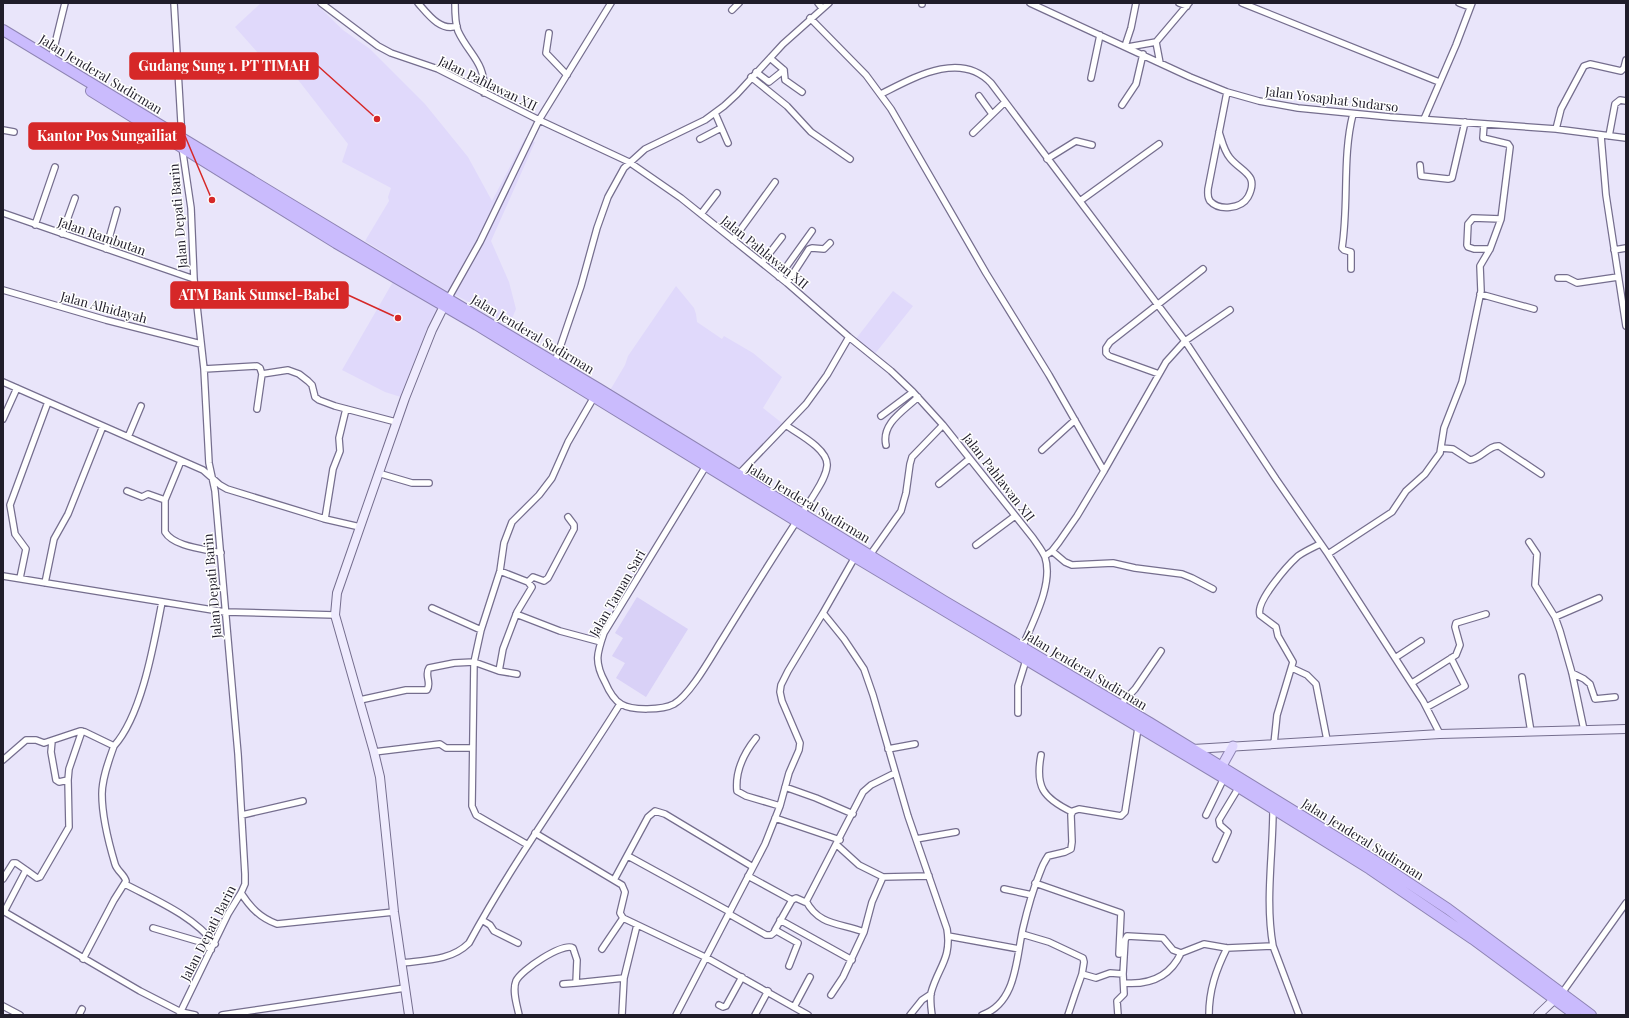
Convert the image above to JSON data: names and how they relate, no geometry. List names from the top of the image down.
{
  "streets": {
    "highway": ["Jalan Jenderal Sudirman"],
    "street": [
      "Jalan Pahlawan XII",
      "Jalan Yosaphat Sudarso",
      "Jalan Depati Barin",
      "Jalan Rambutan",
      "Jalan Alhidayah",
      "Jalan Taman Sari"
    ]
  },
  "crossings": [
    ["Jalan Jenderal Sudirman", "Jalan Pahlawan XII"],
    ["Jalan Jenderal Sudirman", "Jalan Depati Barin"],
    ["Jalan Jenderal Sudirman", "Jalan Taman Sari"],
    ["Jalan Depati Barin", "Jalan Rambutan"],
    ["Jalan Depati Barin", "Jalan Alhidayah"]
  ],
  "places": ["Gudang Sung 1. PT TIMAH", "Kantor Pos Sungailiat", "ATM Bank Sumsel-Babel"]
}
